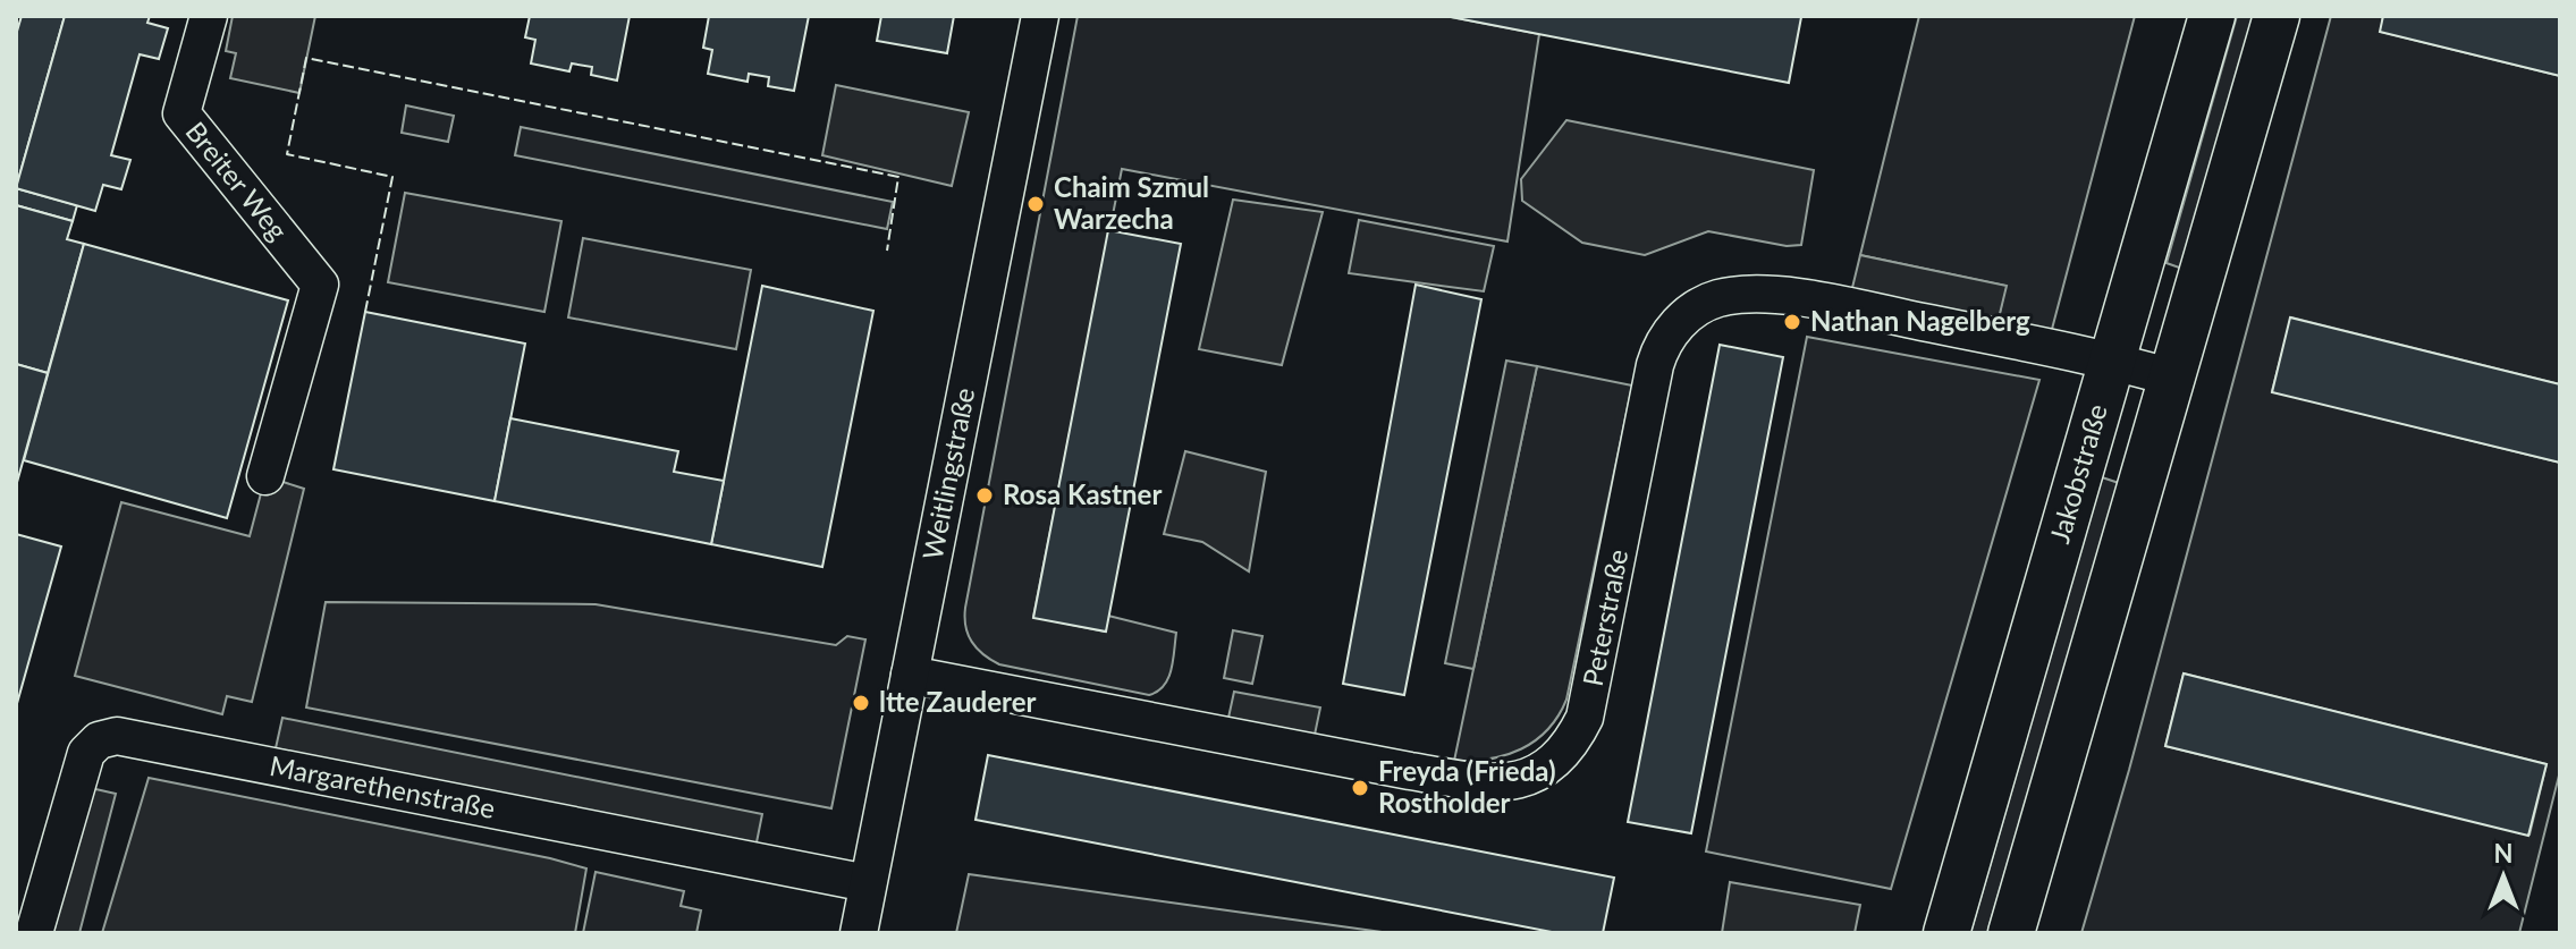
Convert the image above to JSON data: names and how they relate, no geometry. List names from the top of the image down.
{
  "streets": {
    "street": [
      "Breiter Weg",
      "Weitlingstraße",
      "Jakobstraße",
      "Peterstraße",
      "Margarethenstraße"
    ]
  },
  "crossings": [
    ["Weitlingstraße", "Peterstraße"],
    ["Weitlingstraße", "Margarethenstraße"],
    ["Jakobstraße", "Peterstraße"]
  ],
  "places": [
    "Chaim Szmul Warzecha",
    "Nathan Nagelberg",
    "Rosa Kastner",
    "ltte Zauderer",
    "Freyda (Frieda) Rostholder"
  ],
  "north": "top"
}
